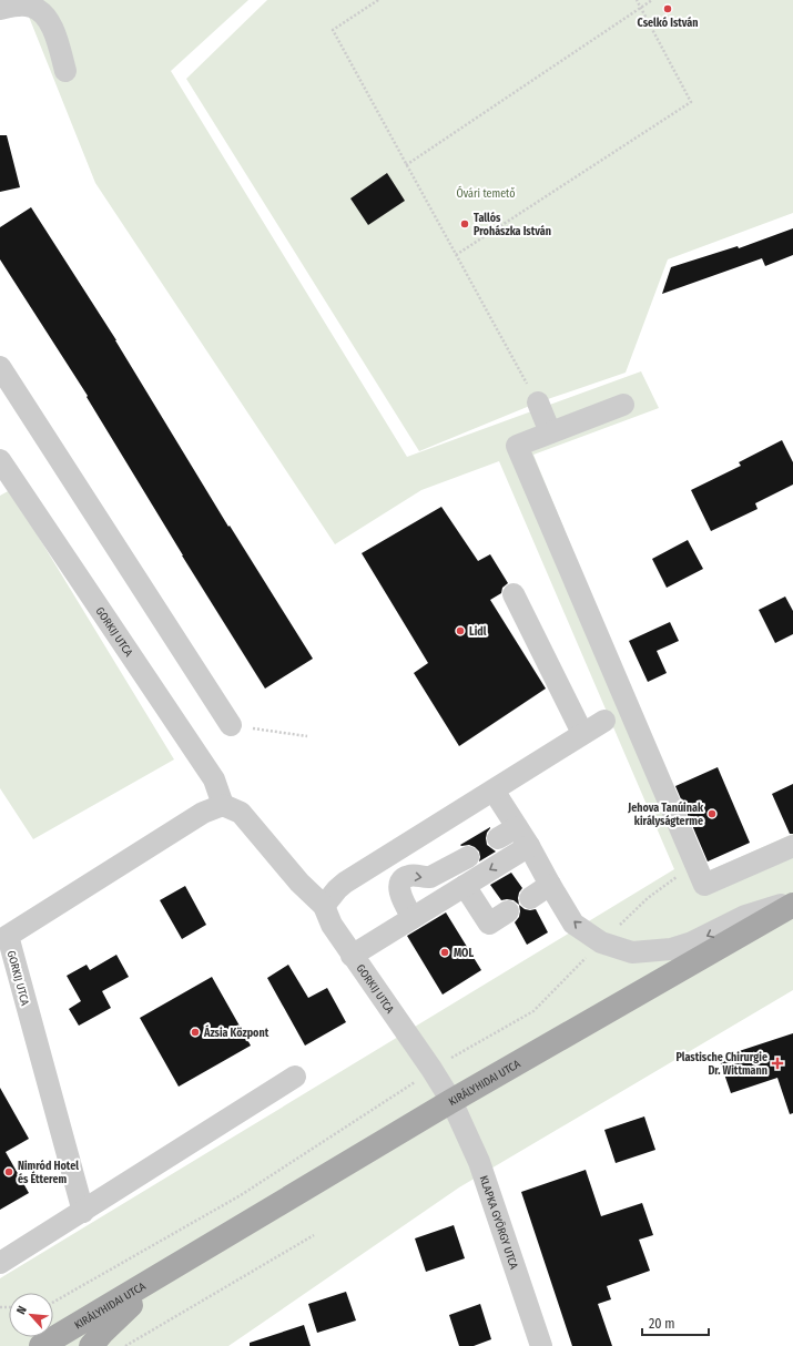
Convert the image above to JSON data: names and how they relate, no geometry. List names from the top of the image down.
{
  "streets": {
    "main road": ["KIRÁLYHIDAI UTCA"],
    "street": ["GORKIJ UTCA", "KLAPKA GYÖRGY UTCA"]
  },
  "crossings": [
    ["GORKIJ UTCA", "KIRÁLYHIDAI UTCA"],
    ["GORKIJ UTCA", "KLAPKA GYÖRGY UTCA"],
    ["KIRÁLYHIDAI UTCA", "KLAPKA GYÖRGY UTCA"]
  ],
  "parks": ["Óvári temető"],
  "places": {
    "other": [
      "Cselkó István",
      "Tallós Prohászka István",
      "Lidl",
      "Jehova Tanúinak királyságterme",
      "MOL",
      "Ázsia Központ",
      "Nimród Hotel és Étterem"
    ],
    "health": ["Plastische Chirurgie Dr. Wittmann"]
  },
  "scale_bar": "20 m",
  "north": "top left"
}
